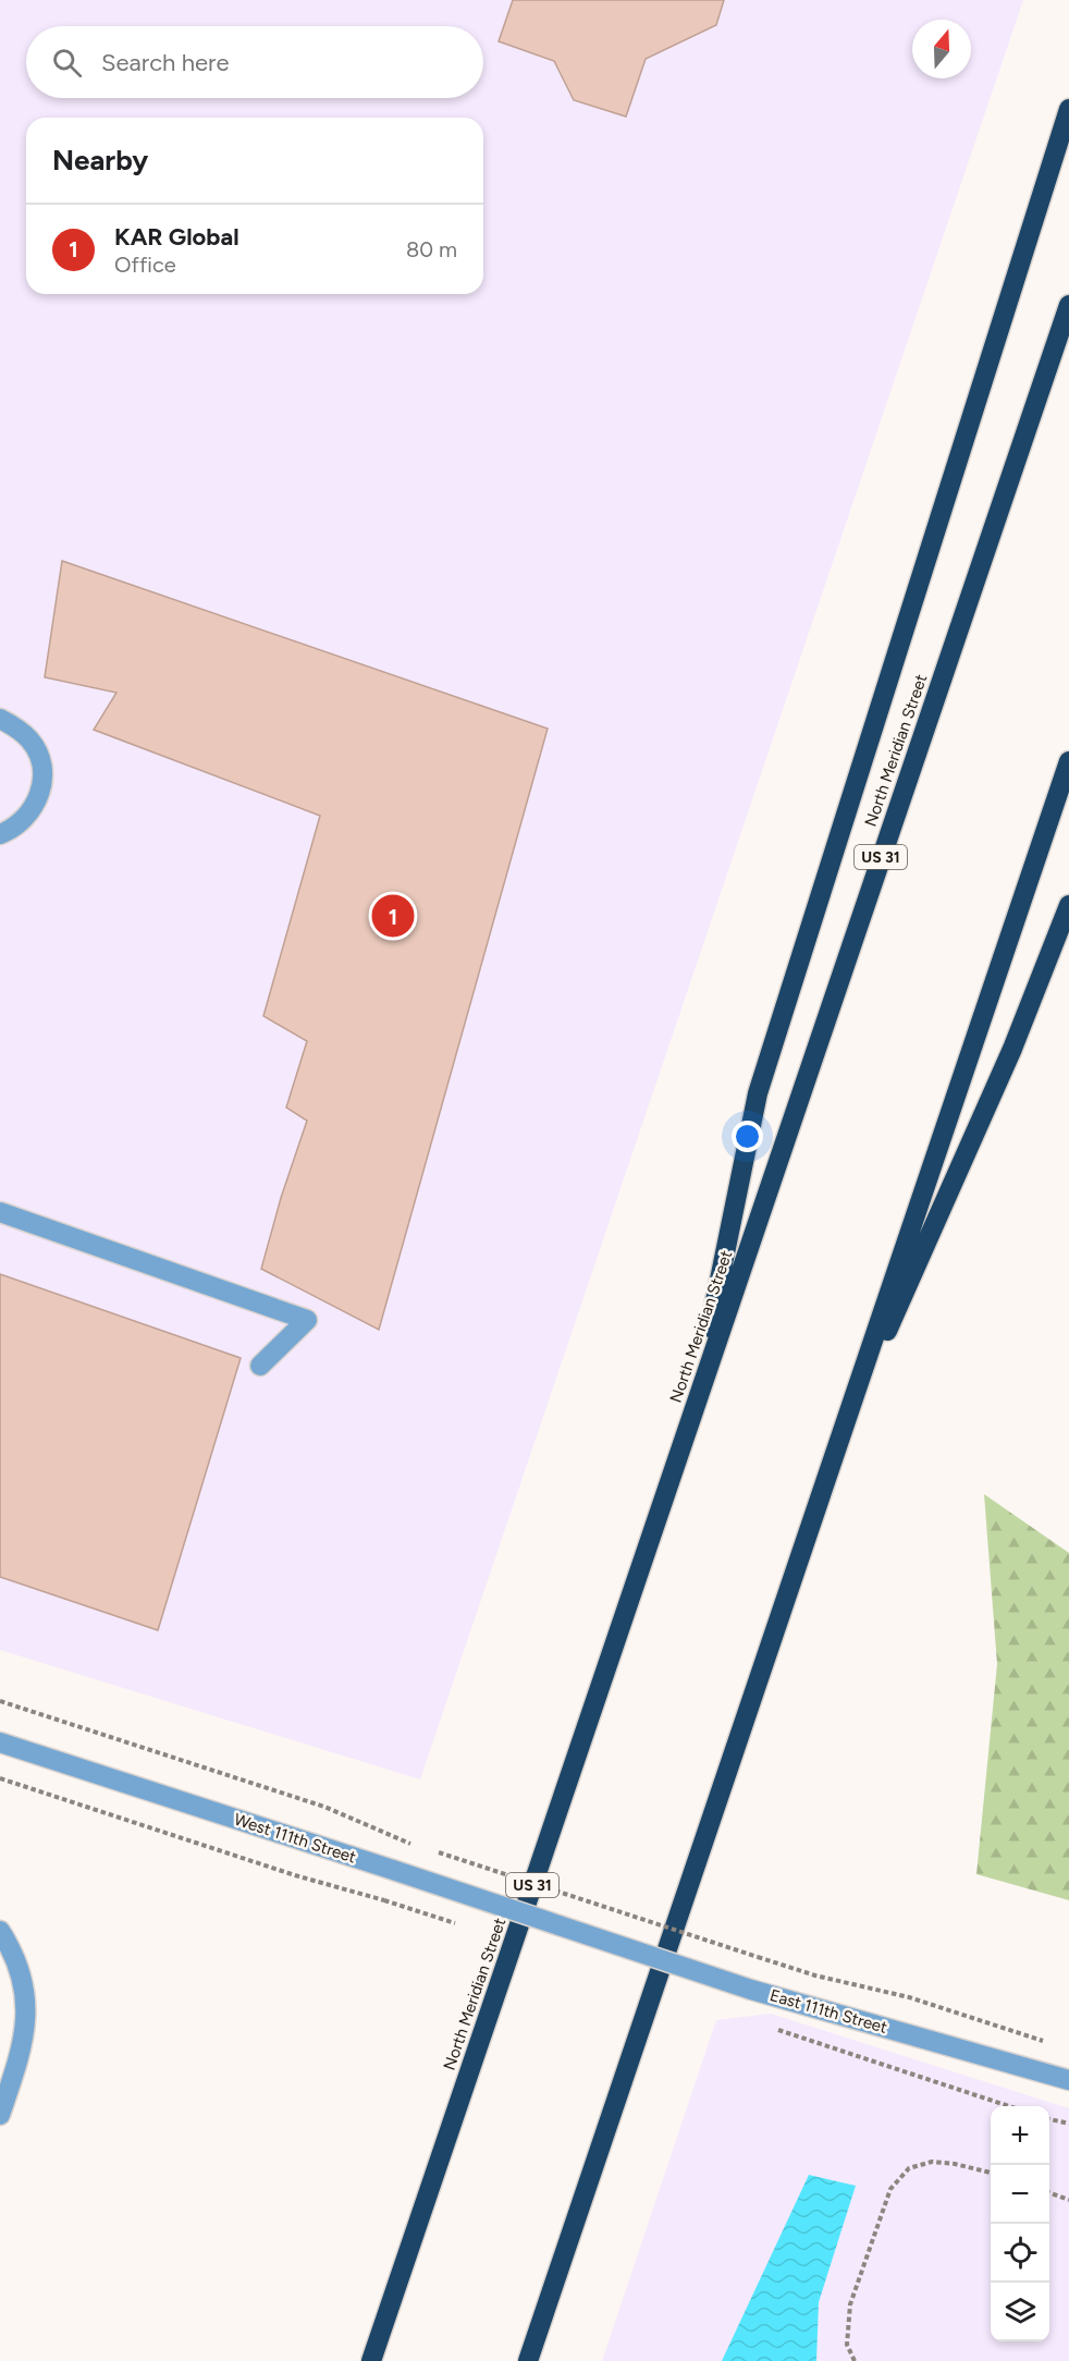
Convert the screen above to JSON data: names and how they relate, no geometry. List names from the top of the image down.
{
  "streets": {
    "highway": ["North Meridian Street", "US 31"],
    "street": ["West 111th Street", "East 111th Street"]
  },
  "crossings": [
    ["West 111th Street", "East 111th Street"]
  ],
  "north": "top",
  "page": {
    "search": "Search here",
    "heading": "Nearby",
    "list": [
      {
        "mark": "1",
        "name": "KAR Global",
        "note": "Office",
        "value": "80 m"
      }
    ],
    "pins": "1",
    "map_buttons": ["+", "−"]
  }
}
